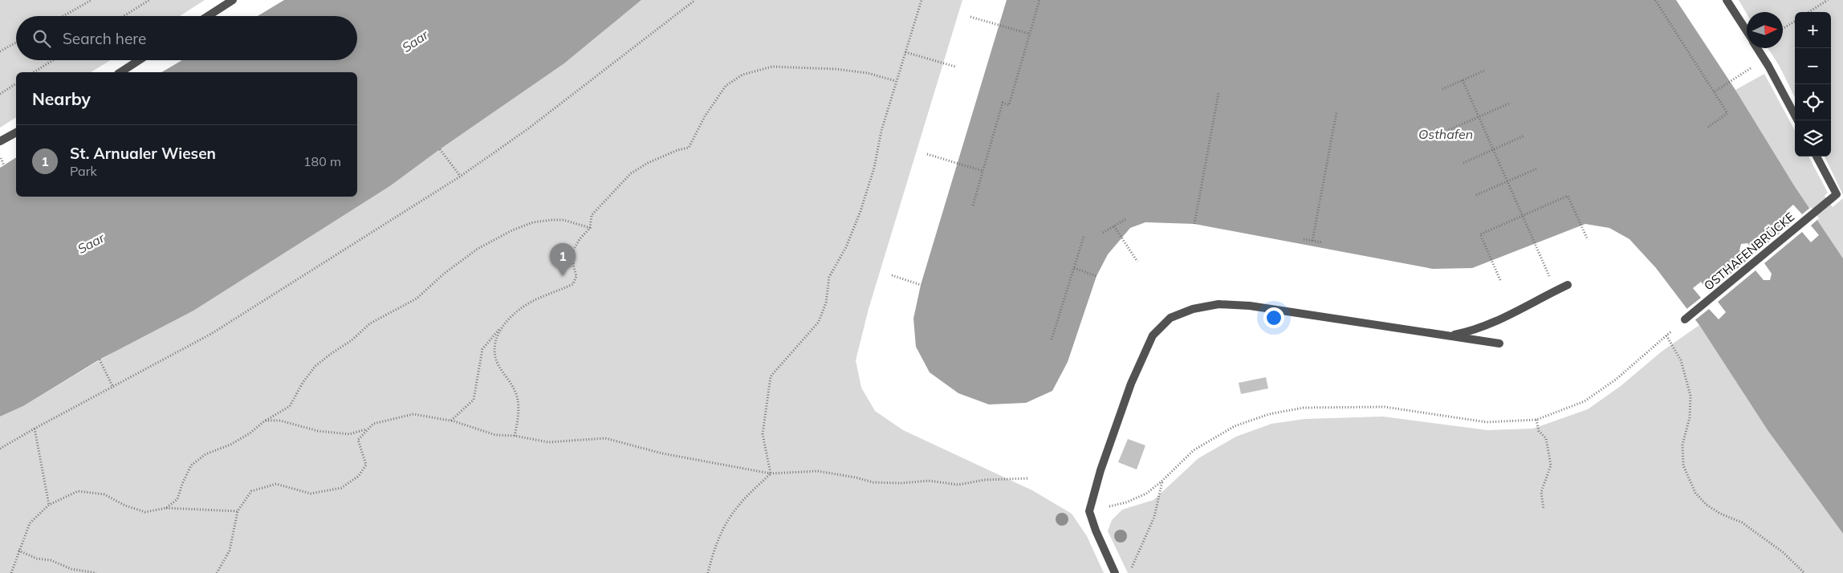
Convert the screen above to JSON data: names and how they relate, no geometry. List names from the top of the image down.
{
  "streets": {
    "lane": ["OSTHAFENBRÜCKE"]
  },
  "water": ["Saar", "Osthafen"],
  "north": "right",
  "page": {
    "map_buttons": ["+", "−"],
    "search": "Search here",
    "heading": "Nearby",
    "list": [
      {
        "mark": "1",
        "name": "St. Arnualer Wiesen",
        "note": "Park",
        "value": "180 m"
      }
    ],
    "pins": "1"
  }
}
